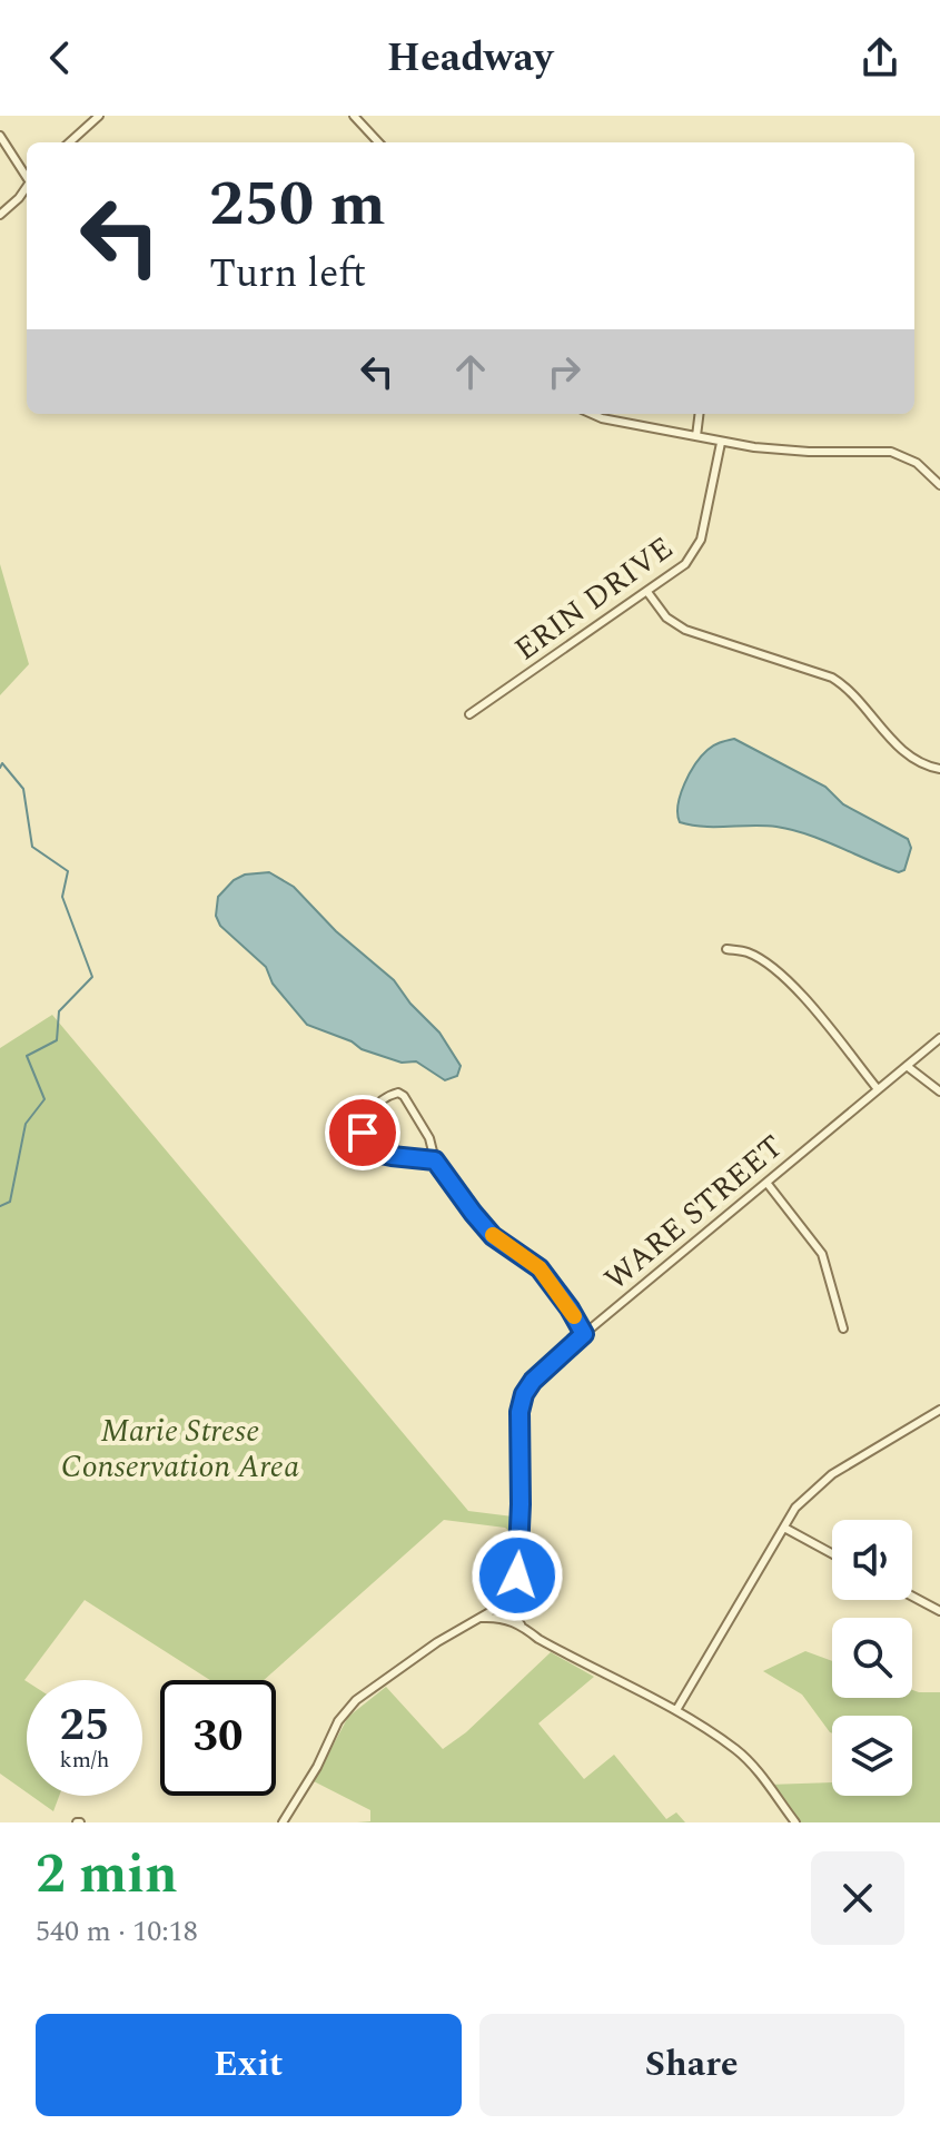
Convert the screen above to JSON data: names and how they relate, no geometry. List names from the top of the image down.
{
  "streets": {
    "street": ["ERIN DRIVE", "WARE STREET"]
  },
  "parks": ["Marie Strese Conservation Area"],
  "page": {
    "header": "Headway",
    "turn": ["250 m", "Turn left"],
    "speed": "25 km/h",
    "limit": "30",
    "heading": ["2 min", "540 m · 10:18"],
    "buttons": ["Exit", "Share"]
  }
}
